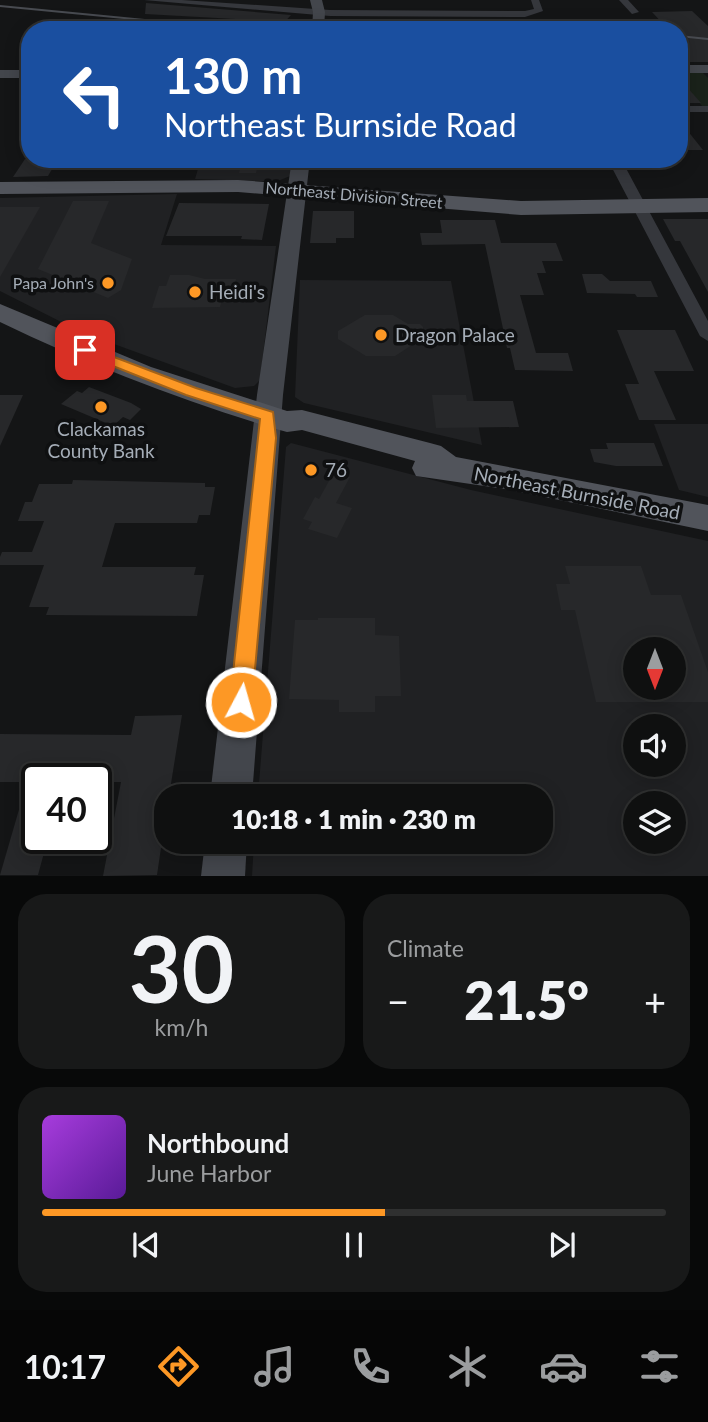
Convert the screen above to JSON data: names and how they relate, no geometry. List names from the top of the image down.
{
  "streets": {
    "main road": ["Northeast Division Street", "Northeast Burnside Road"]
  },
  "places": [
    "Papa John's",
    "Heidi's",
    "Dragon Palace",
    "Clackamas County Bank",
    "76"
  ],
  "north": "bottom",
  "page": {
    "turn": ["130 m", "Northeast Burnside Road"],
    "limit": "40",
    "trip": "10:18 · 1 min · 230 m",
    "tile": [
      ["30", "km/h"],
      "Climate"
    ],
    "heat": ["−", "21.5°", "+"],
    "song": ["Northbound", "June Harbor"],
    "tabs": "10:17"
  }
}
